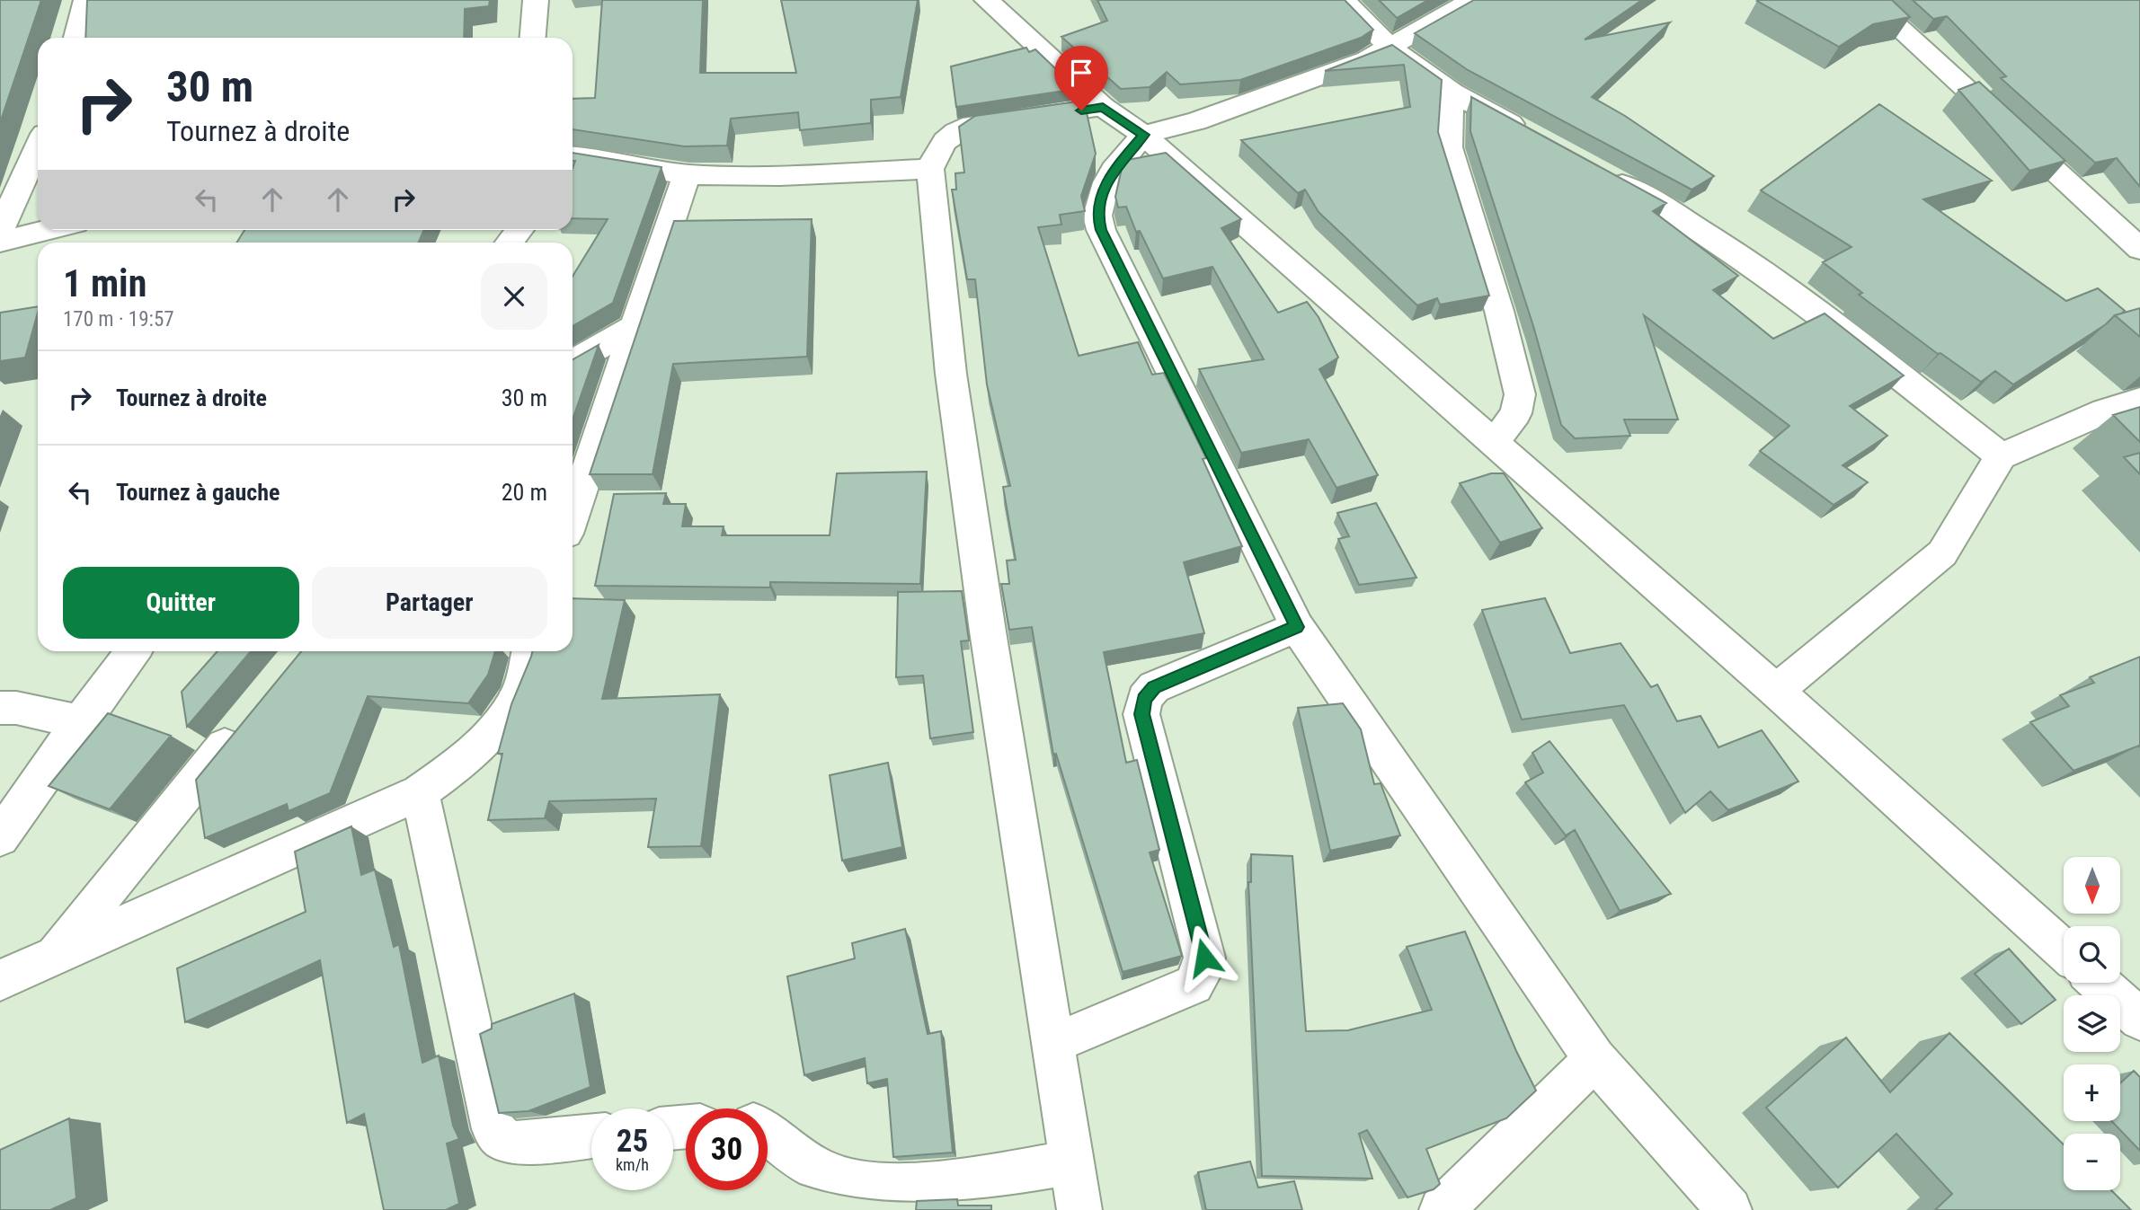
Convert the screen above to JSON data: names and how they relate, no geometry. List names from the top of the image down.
{
  "north": "bottom",
  "page": {
    "turn": ["30 m", "Tournez à droite"],
    "heading": ["1 min", "170 m · 19:57"],
    "list": [
      {
        "name": "Tournez à droite",
        "value": "30 m"
      },
      {
        "name": "Tournez à gauche",
        "value": "20 m"
      }
    ],
    "buttons": ["Quitter", "Partager"],
    "map_buttons": ["+", "−"],
    "speed": "25 km/h",
    "limit": "30"
  }
}
